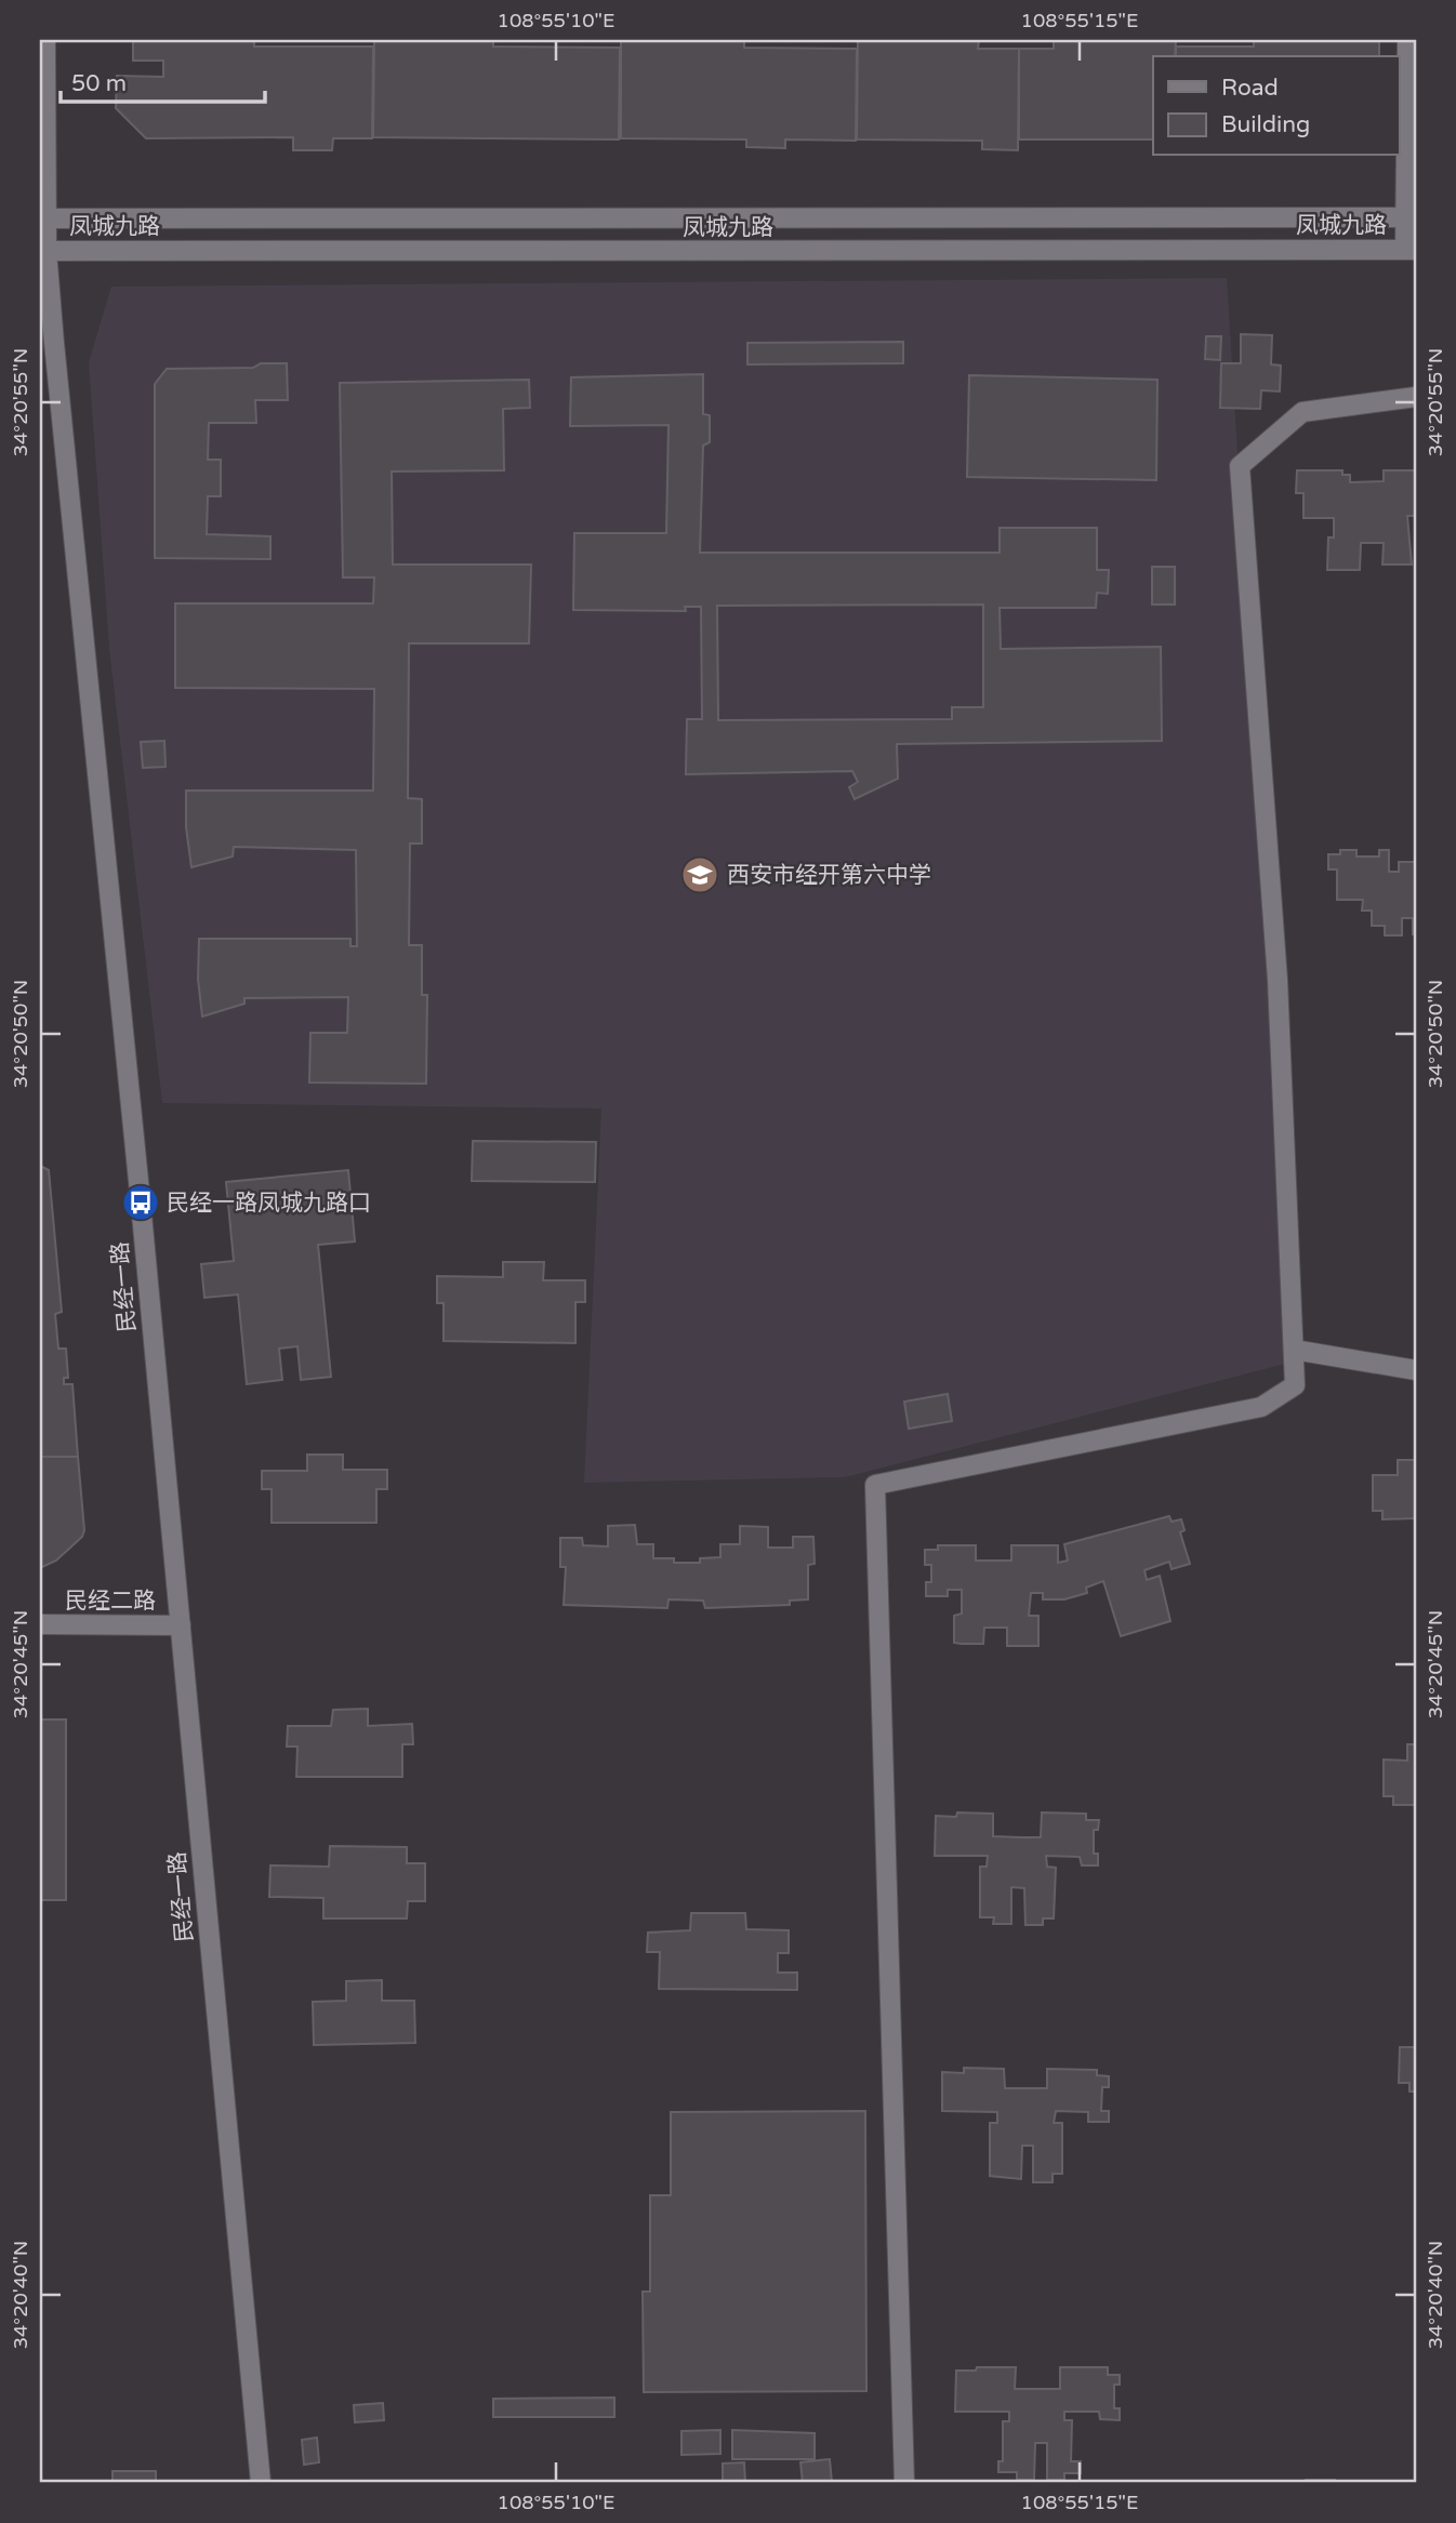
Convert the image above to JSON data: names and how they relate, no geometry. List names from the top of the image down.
{
  "streets": {
    "street": ["凤城九路", "民经一路", "民经二路"]
  },
  "crossings": [
    ["凤城九路", "民经一路"],
    ["民经一路", "民经二路"]
  ],
  "places": {
    "school or university": ["西安市经开第六中学"],
    "bus stop": ["民经一路凤城九路口"]
  },
  "legend": ["Road", "Building"],
  "scale_bar": "50 m",
  "coordinates": [
    "108°55'10\"E",
    "108°55'15\"E",
    "34°20'55\"N",
    "34°20'50\"N",
    "34°20'45\"N",
    "34°20'40\"N"
  ]
}
